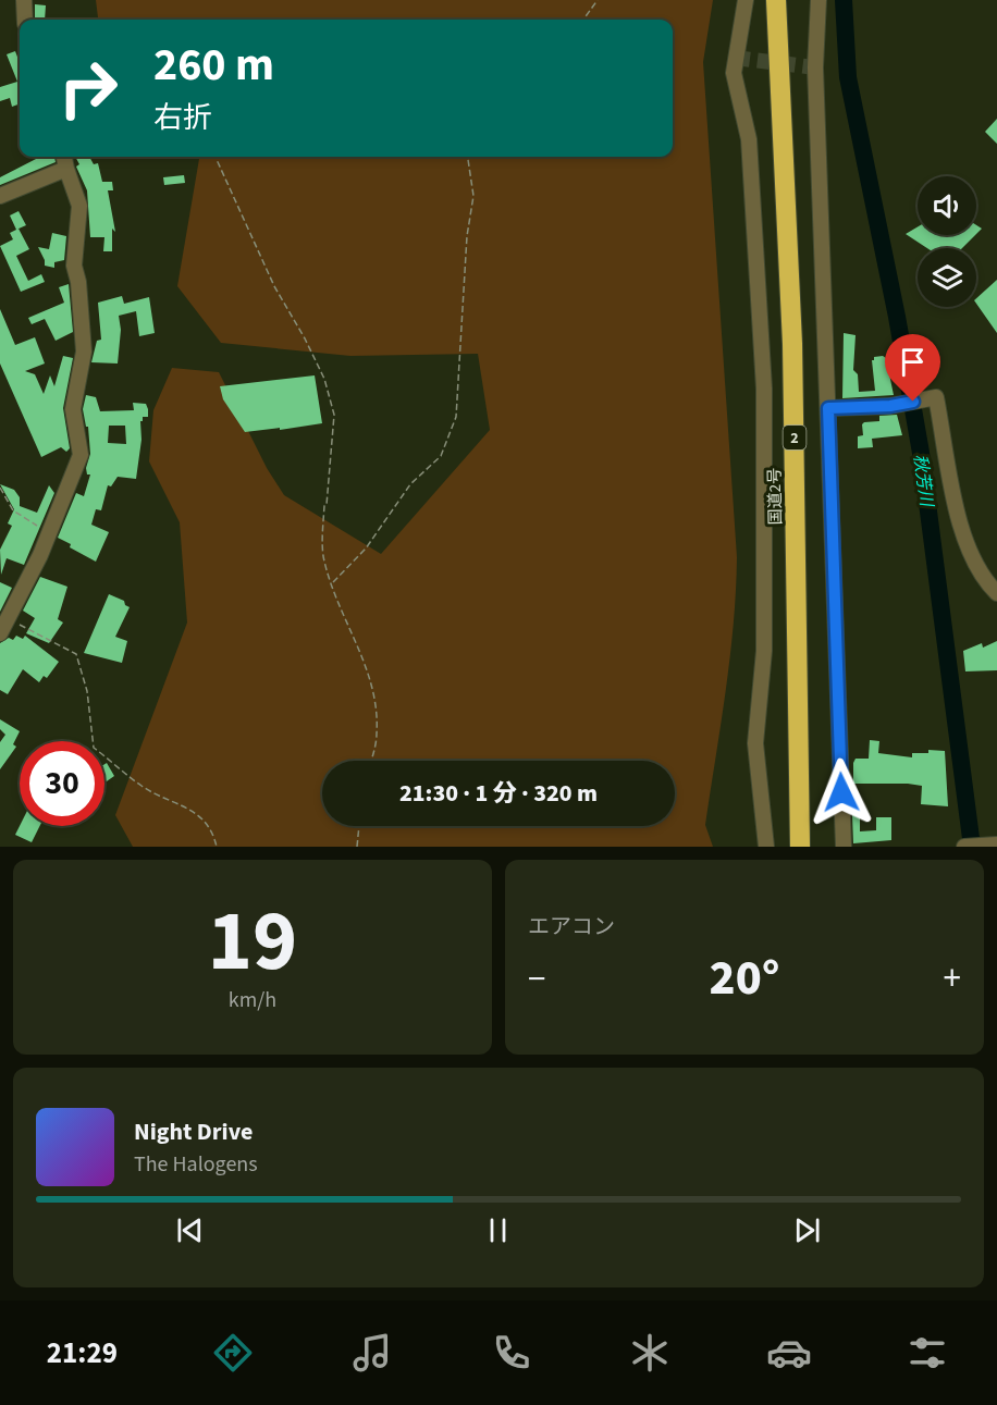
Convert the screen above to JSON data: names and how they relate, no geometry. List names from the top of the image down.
{
  "streets": {
    "highway": ["2", "国道2号"]
  },
  "water": ["秋芳川"],
  "page": {
    "turn": ["260 m", "右折"],
    "limit": "30",
    "trip": "21:30 · 1 分 · 320 m",
    "tile": [
      ["19", "km/h"],
      "エアコン"
    ],
    "heat": ["−", "20°", "+"],
    "song": ["Night Drive", "The Halogens"],
    "tabs": "21:29"
  }
}
